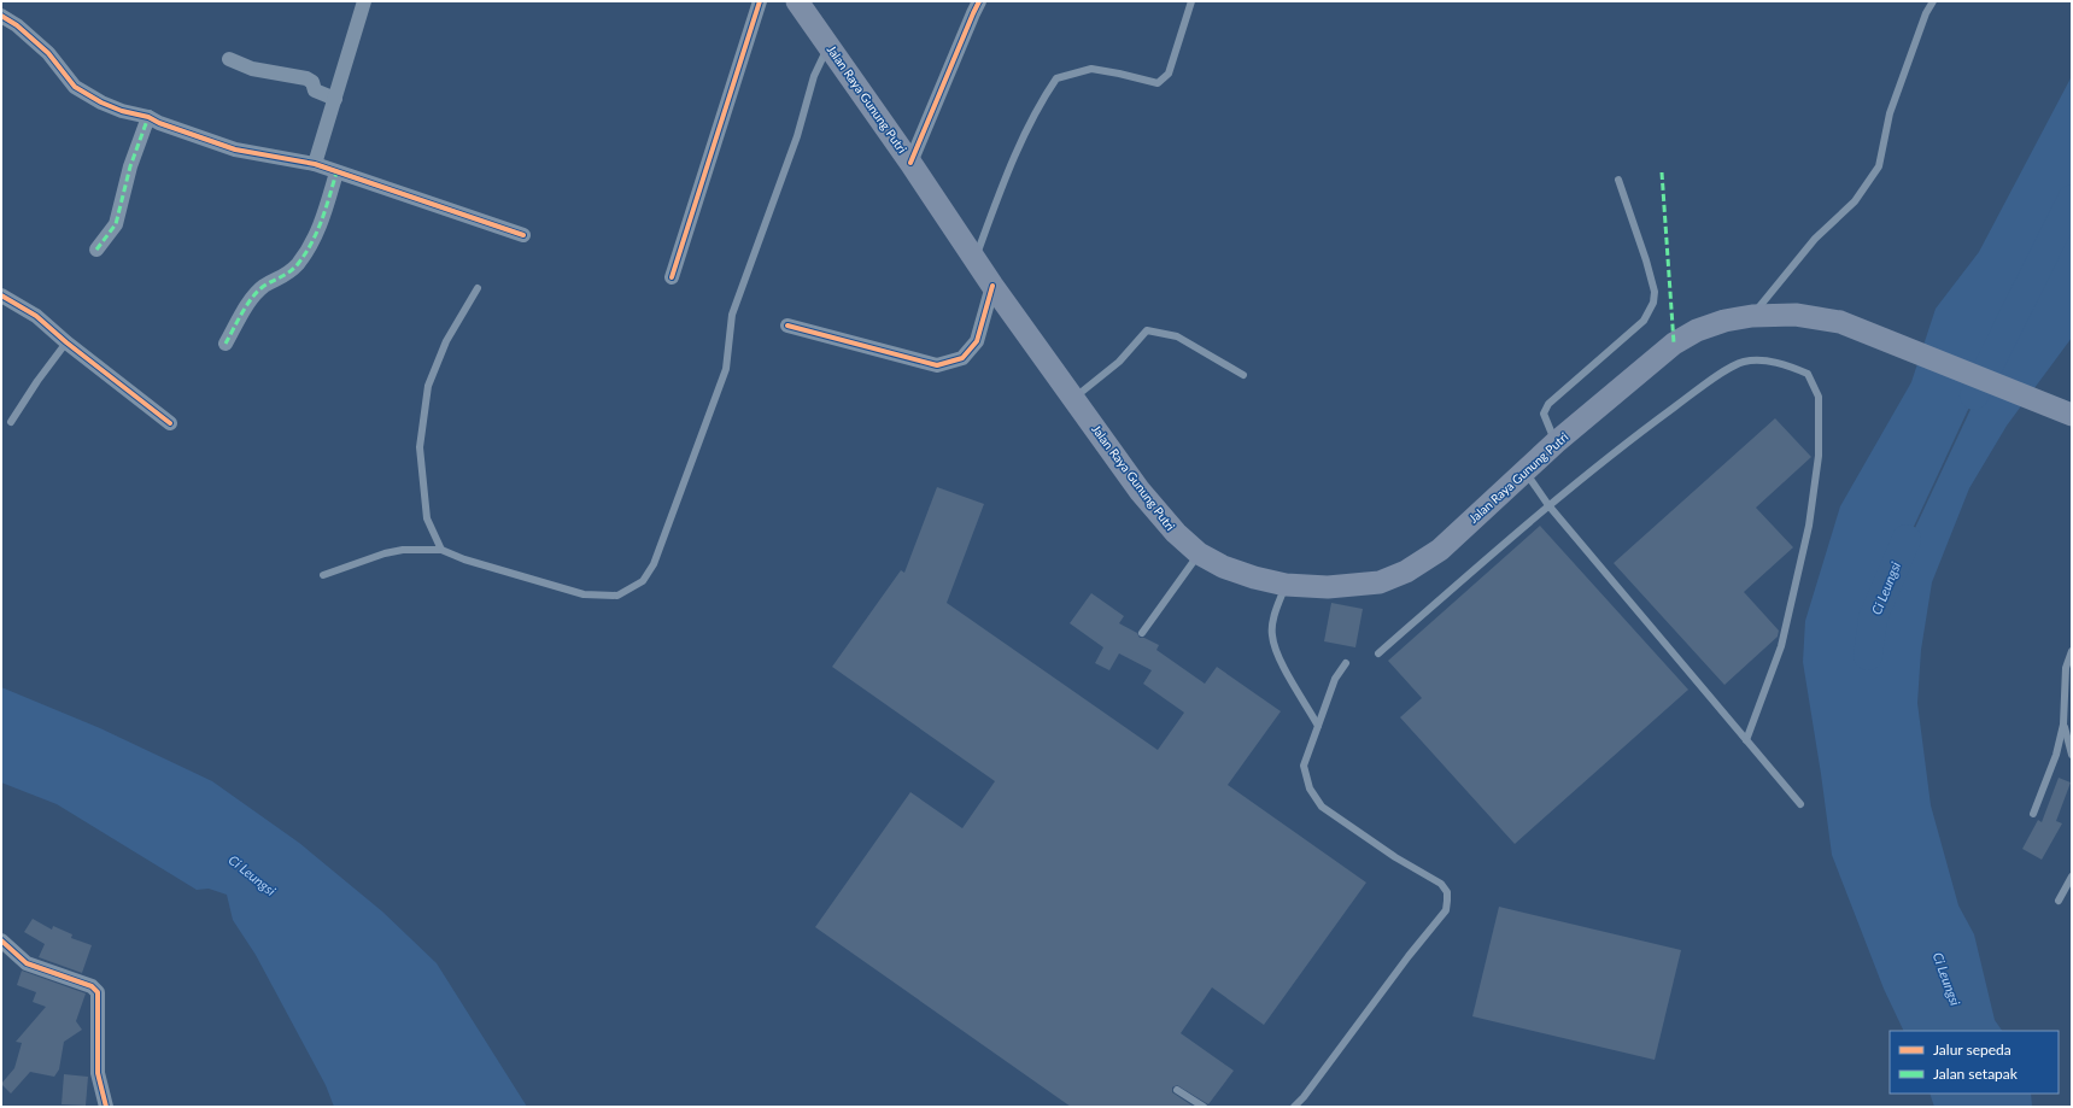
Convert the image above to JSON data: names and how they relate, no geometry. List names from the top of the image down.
{
  "streets": {
    "main road": ["Jalan Raya Gunung Putri"]
  },
  "water": ["Ci Leungsi"],
  "legend": ["Jalur sepeda", "Jalan setapak"]
}
